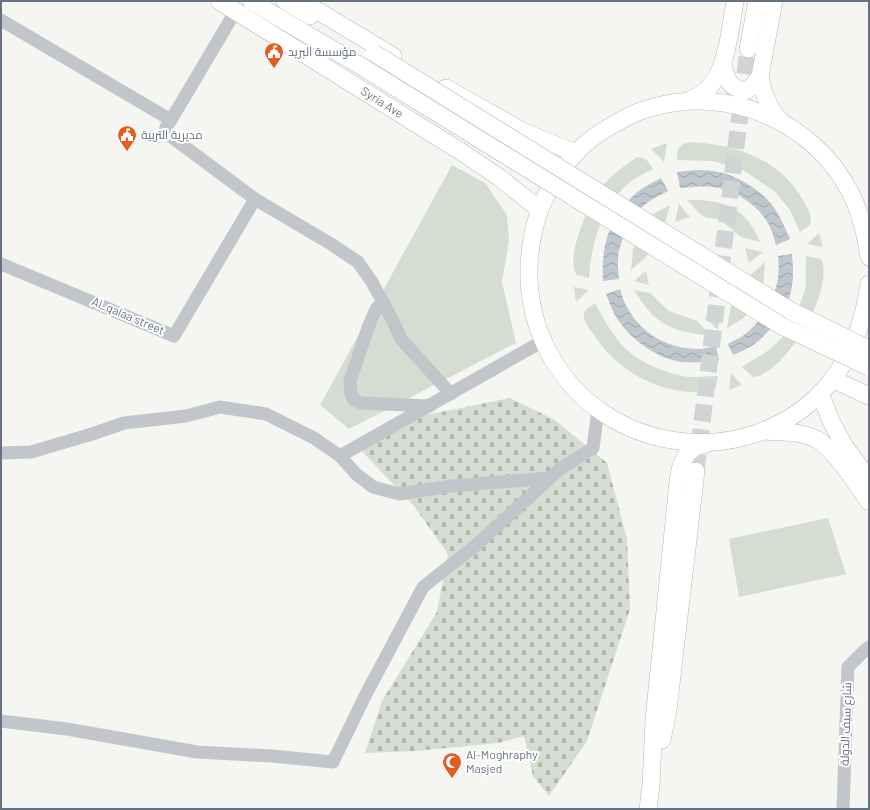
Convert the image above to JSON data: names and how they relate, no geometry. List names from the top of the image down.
{
  "streets": {
    "main road": ["Syria Ave"],
    "street": ["Al_qalaa street", "شارع سيف الدولة"]
  },
  "places": {
    "public building": ["مؤسسة البريد", "مديرية التربية"],
    "mosque": ["Al-Moghraphy Masjed"]
  }
}
